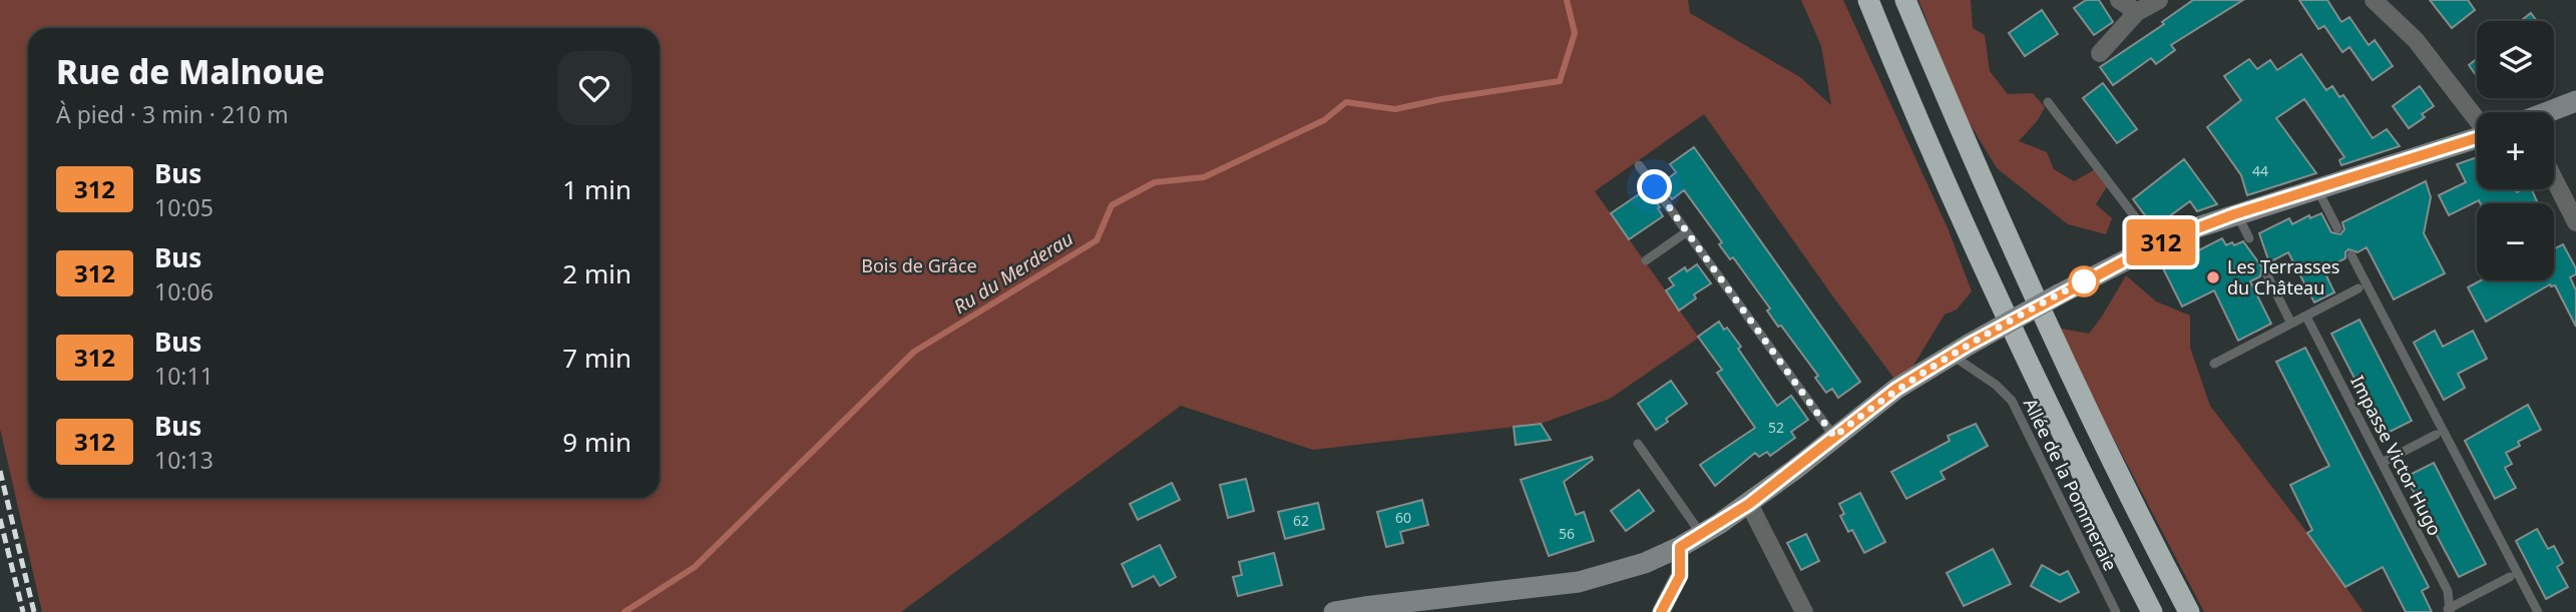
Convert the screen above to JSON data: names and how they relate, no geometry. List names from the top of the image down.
{
  "streets": {
    "lane": ["Impasse Victor Hugo", "Allée de la Pommeraie"]
  },
  "water": ["Ru du Merderau"],
  "parks": ["Bois de Grâce"],
  "places": ["Les Terrasses du Château"],
  "lines": ["bus line 312"],
  "house_numbers": [
    "44",
    "52",
    "60",
    "62",
    "56"
  ],
  "page": {
    "on_map": "312",
    "map_buttons": ["+", "−"],
    "heading": ["Rue de Malnoue", "À pied · 3 min · 210 m"],
    "list": [
      {
        "mark": "312",
        "name": "Bus",
        "note": "10:05",
        "value": "1 min"
      },
      {
        "mark": "312",
        "name": "Bus",
        "note": "10:06",
        "value": "2 min"
      },
      {
        "mark": "312",
        "name": "Bus",
        "note": "10:11",
        "value": "7 min"
      },
      {
        "mark": "312",
        "name": "Bus",
        "note": "10:13",
        "value": "9 min"
      }
    ]
  }
}
